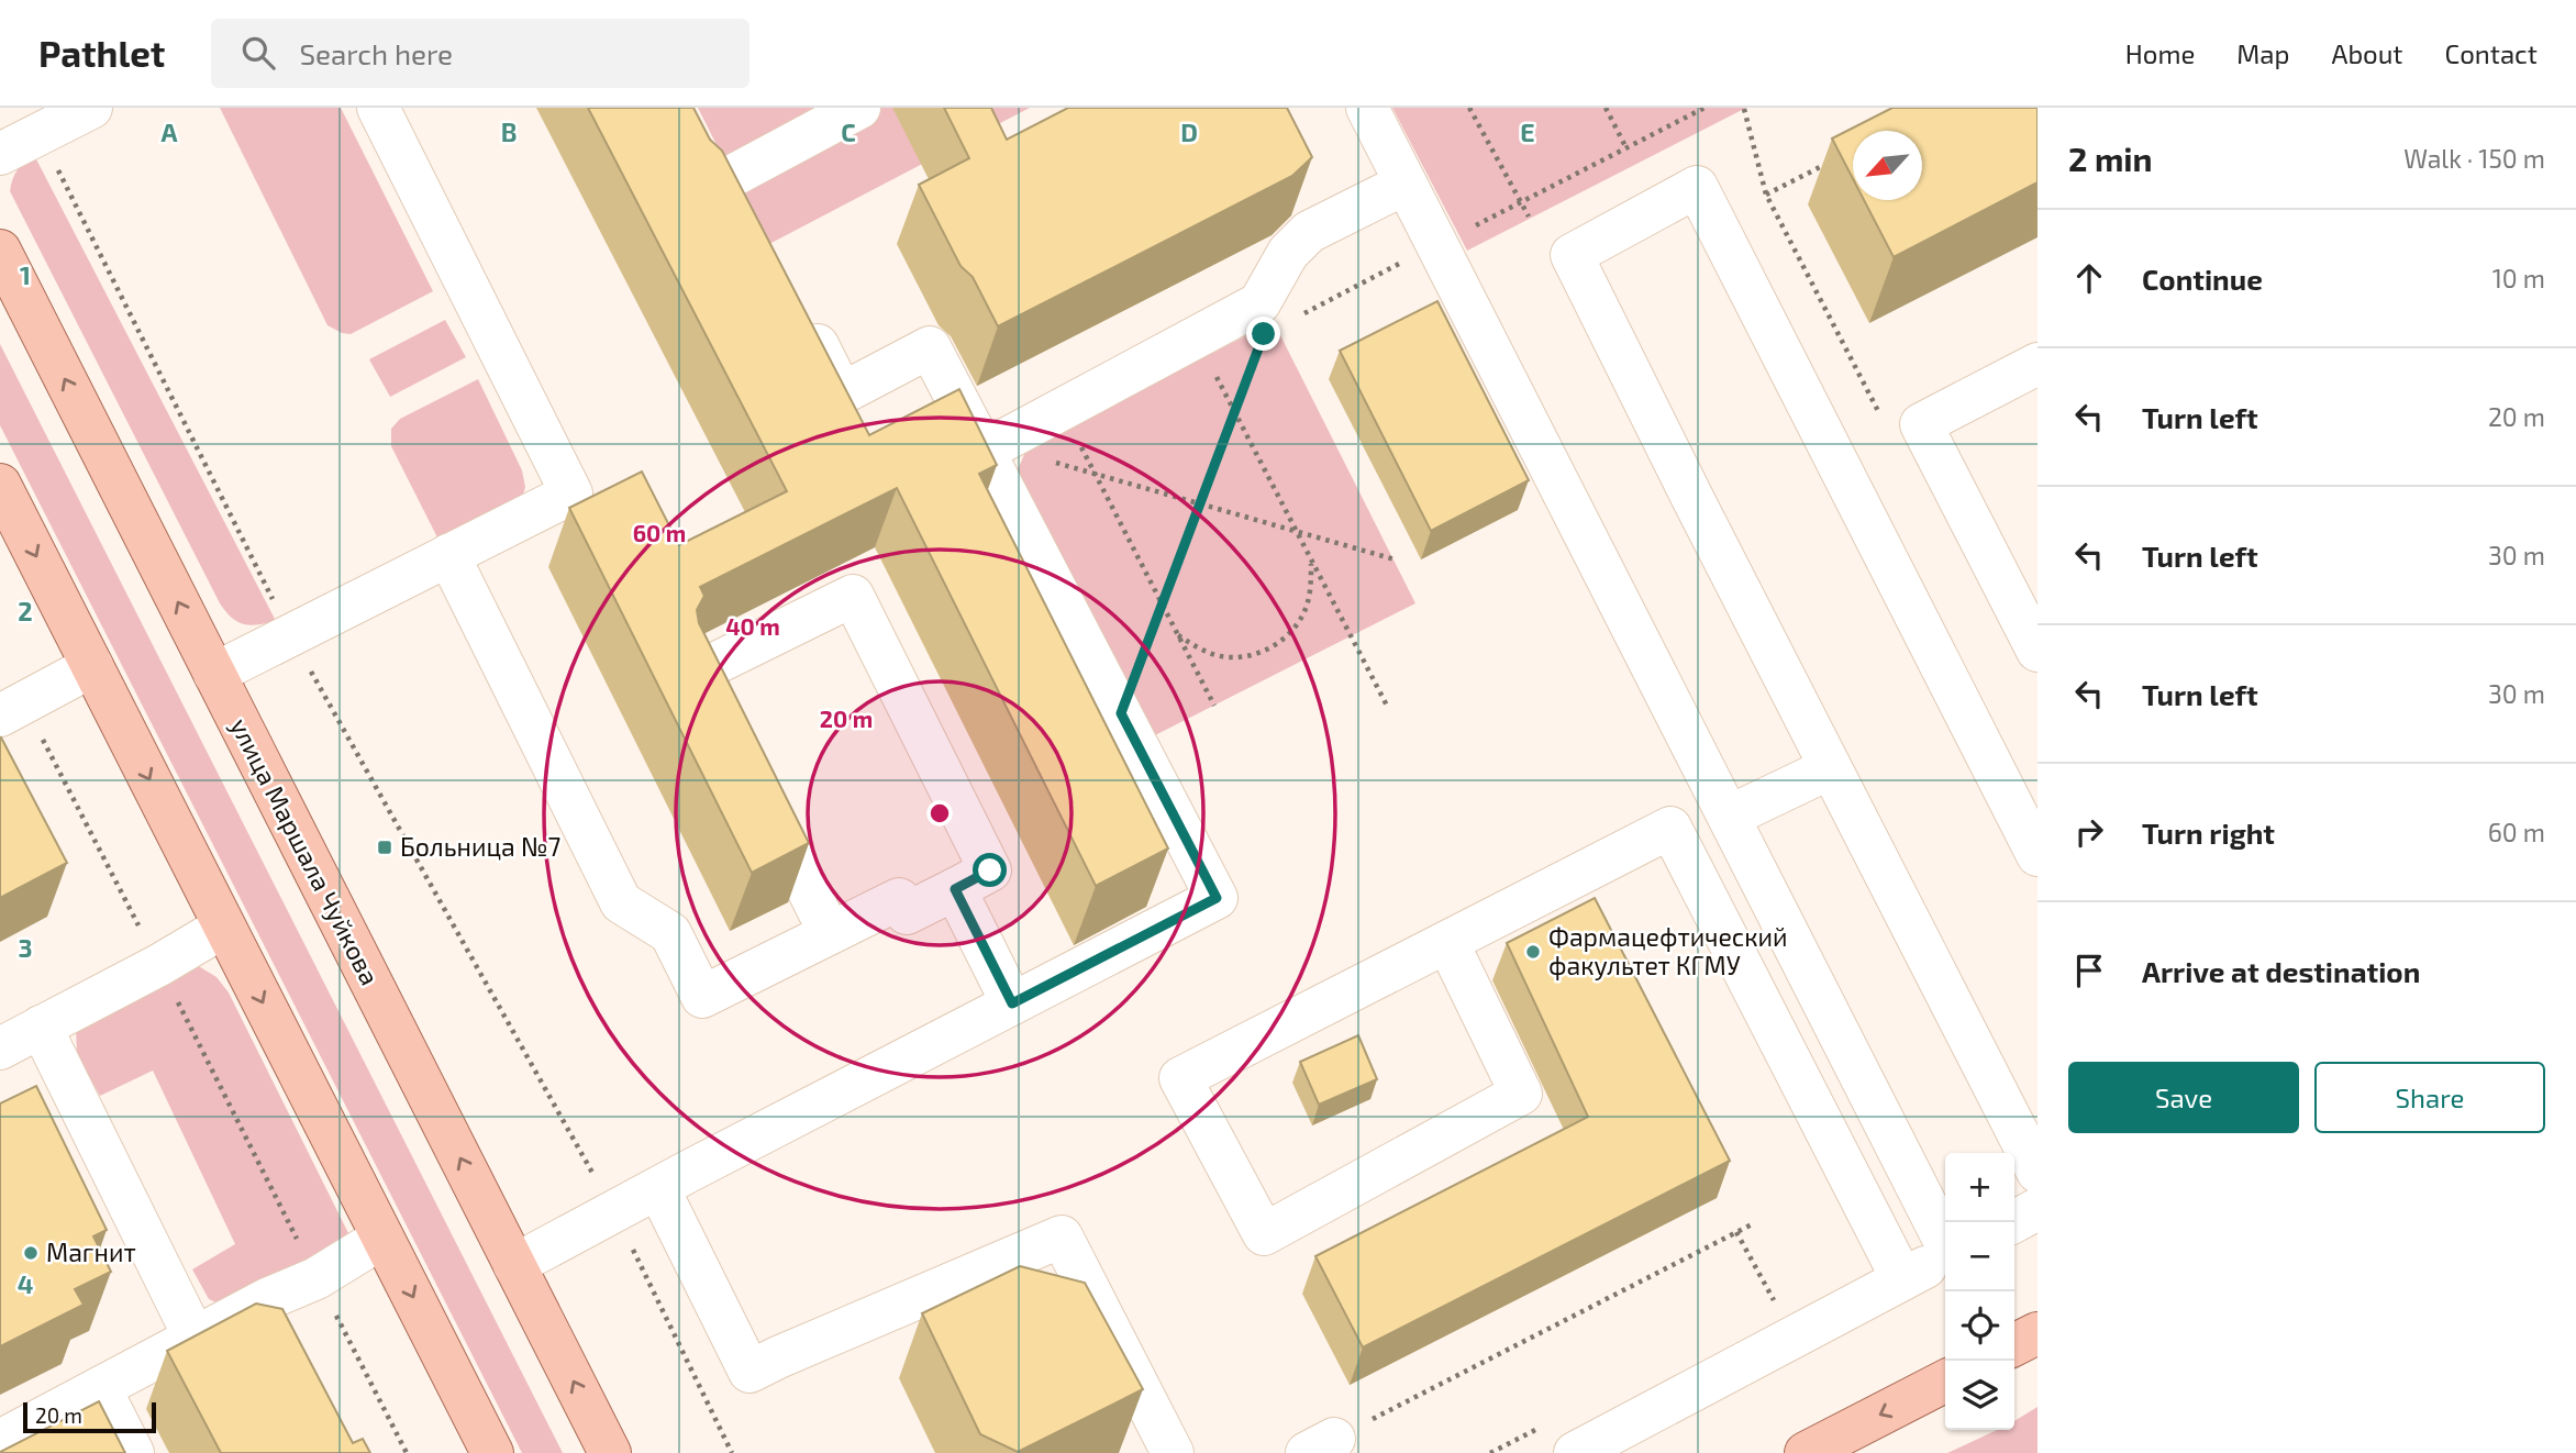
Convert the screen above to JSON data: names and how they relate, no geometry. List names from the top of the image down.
{
  "streets": {
    "main road": ["улица Маршала Чуйкова"]
  },
  "places": {
    "transit": ["Больница №7"],
    "other": ["Фармацефтический факультет КГМУ", "Магнит"]
  },
  "scale_bar": "20 m",
  "north": "bottom left",
  "page": {
    "header": "Pathlet",
    "search": "Search here",
    "nav": [
      "Home",
      "Map",
      "About",
      "Contact"
    ],
    "heading": ["2 min", "Walk · 150 m"],
    "list": [
      ["Continue", "10 m"],
      ["Turn left", "20 m"],
      ["Turn left", "30 m"],
      ["Turn left", "30 m"],
      ["Turn right", "60 m"],
      "Arrive at destination"
    ],
    "buttons": ["Save", "Share"],
    "map_buttons": ["+", "−"],
    "scale": "20 m"
  },
  "grid": {
    "columns": [
      "A",
      "B",
      "C",
      "D",
      "E"
    ],
    "rows": [
      "1",
      "2",
      "3",
      "4"
    ]
  },
  "rings": ["60 m", "40 m", "20 m"]
}
